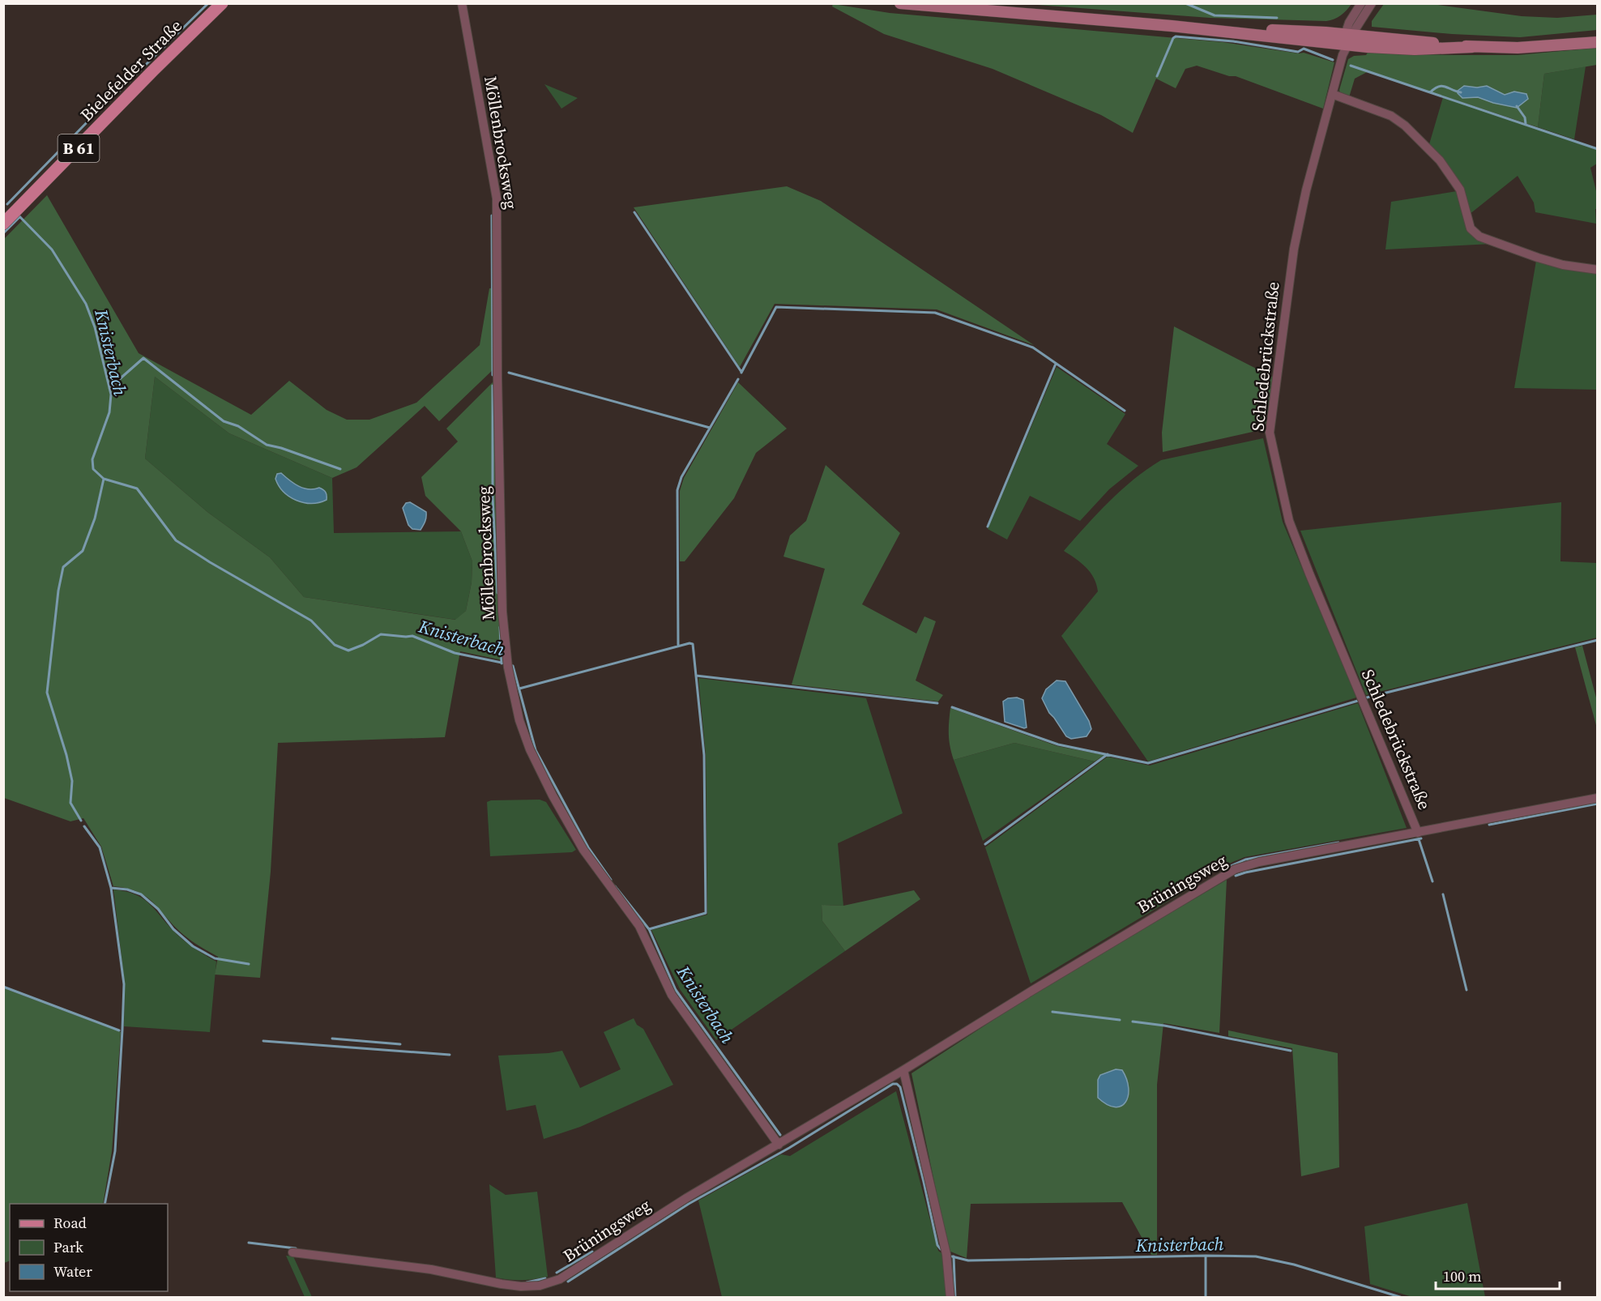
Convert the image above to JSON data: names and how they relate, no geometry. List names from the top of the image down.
{
  "streets": {
    "main road": ["Bielefelder Straße", "B 61"],
    "street": ["Möllenbrocksweg", "Schledebrückstraße", "Brüningsweg"]
  },
  "crossings": [
    ["Möllenbrocksweg", "Brüningsweg"],
    ["Schledebrückstraße", "Brüningsweg"]
  ],
  "water": ["Knisterbach"],
  "legend": ["Road", "Park", "Water"],
  "scale_bar": "100 m"
}
